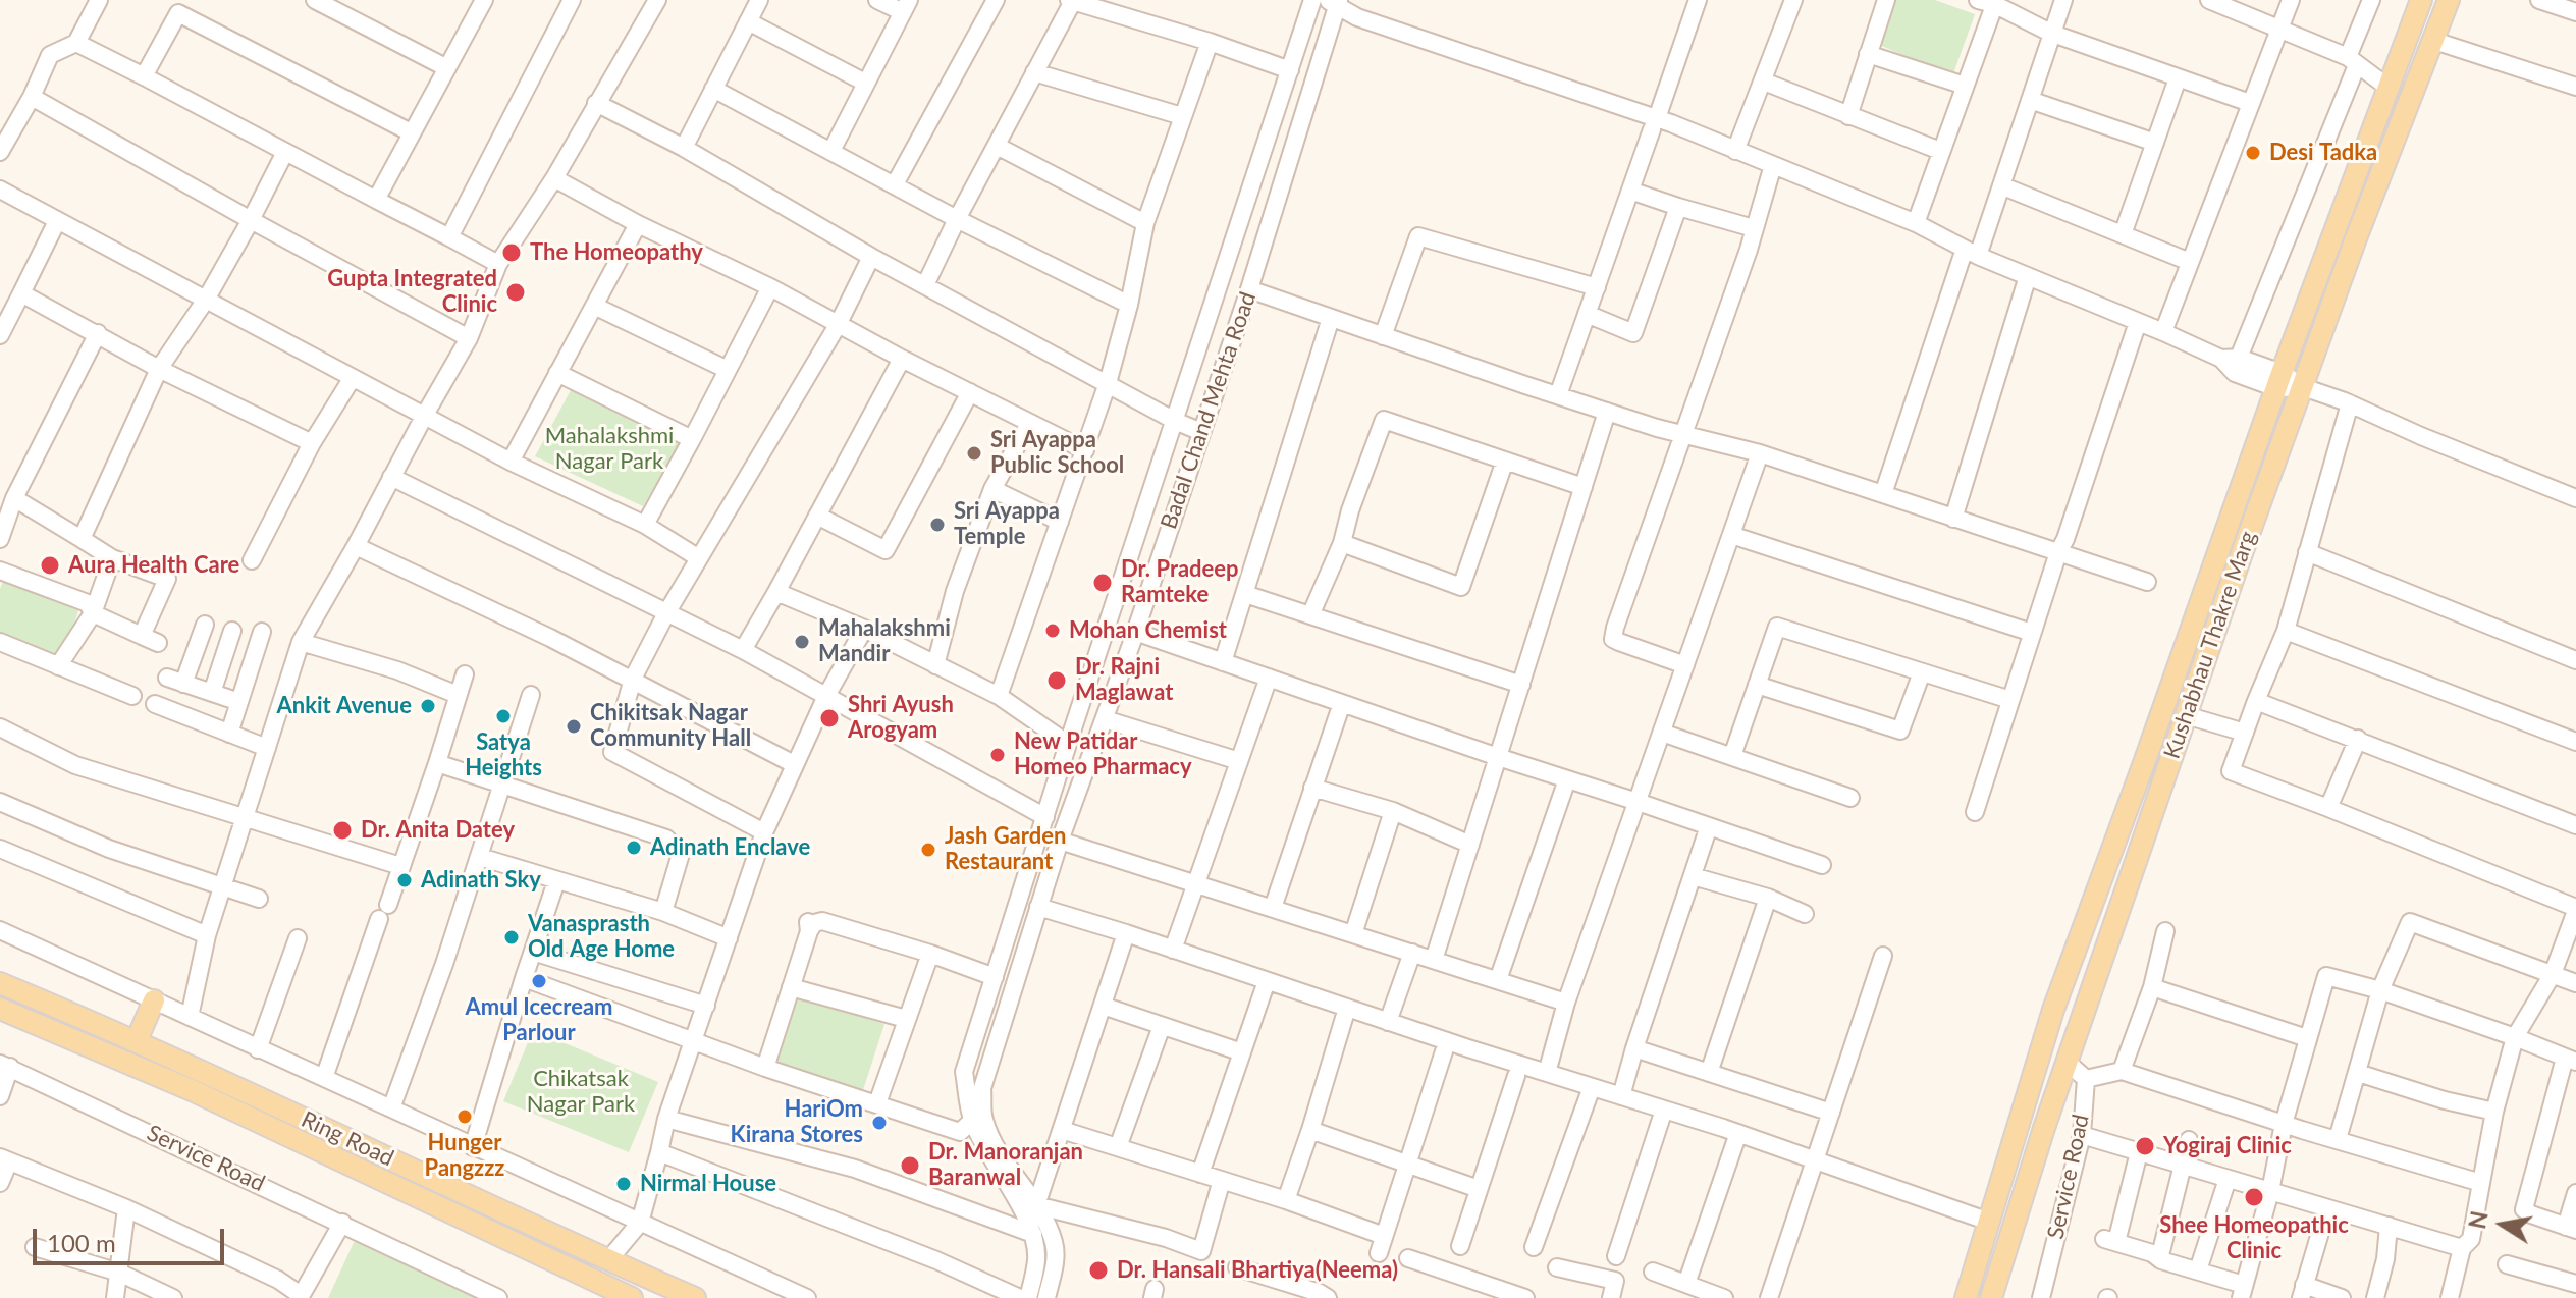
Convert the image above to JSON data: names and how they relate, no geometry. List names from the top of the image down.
{
  "streets": {
    "main road": ["Kushabhau Thakre Marg", "Ring Road"],
    "street": ["Badal Chand Mehta Road", "Service Road"]
  },
  "parks": ["Mahalakshmi Nagar Park", "Chikatsak Nagar Park"],
  "places": [
    "Desi Tadka",
    "The Homeopathy",
    "Gupta Integrated Clinic",
    "Sri Ayappa Public School",
    "Sri Ayappa Temple",
    "Aura Health Care",
    "Dr. Pradeep Ramteke",
    "Mohan Chemist",
    "Mahalakshmi Mandir",
    "Dr. Rajni Maglawat",
    "Ankit Avenue",
    "Satya Heights",
    "Shri Ayush Arogyam",
    "Chikitsak Nagar Community Hall",
    "New Patidar Homeo Pharmacy",
    "Dr. Anita Datey",
    "Adinath Enclave",
    "Jash Garden Restaurant",
    "Adinath Sky",
    "Vanasprasth Old Age Home",
    "Amul Icecream Parlour",
    "Hunger Pangzzz",
    "HariOm Kirana Stores",
    "Yogiraj Clinic",
    "Dr. Manoranjan Baranwal",
    "Nirmal House",
    "Shee Homeopathic Clinic",
    "Dr. Hansali Bhartiya(Neema)"
  ],
  "scale_bar": "100 m",
  "north": "left"
}
